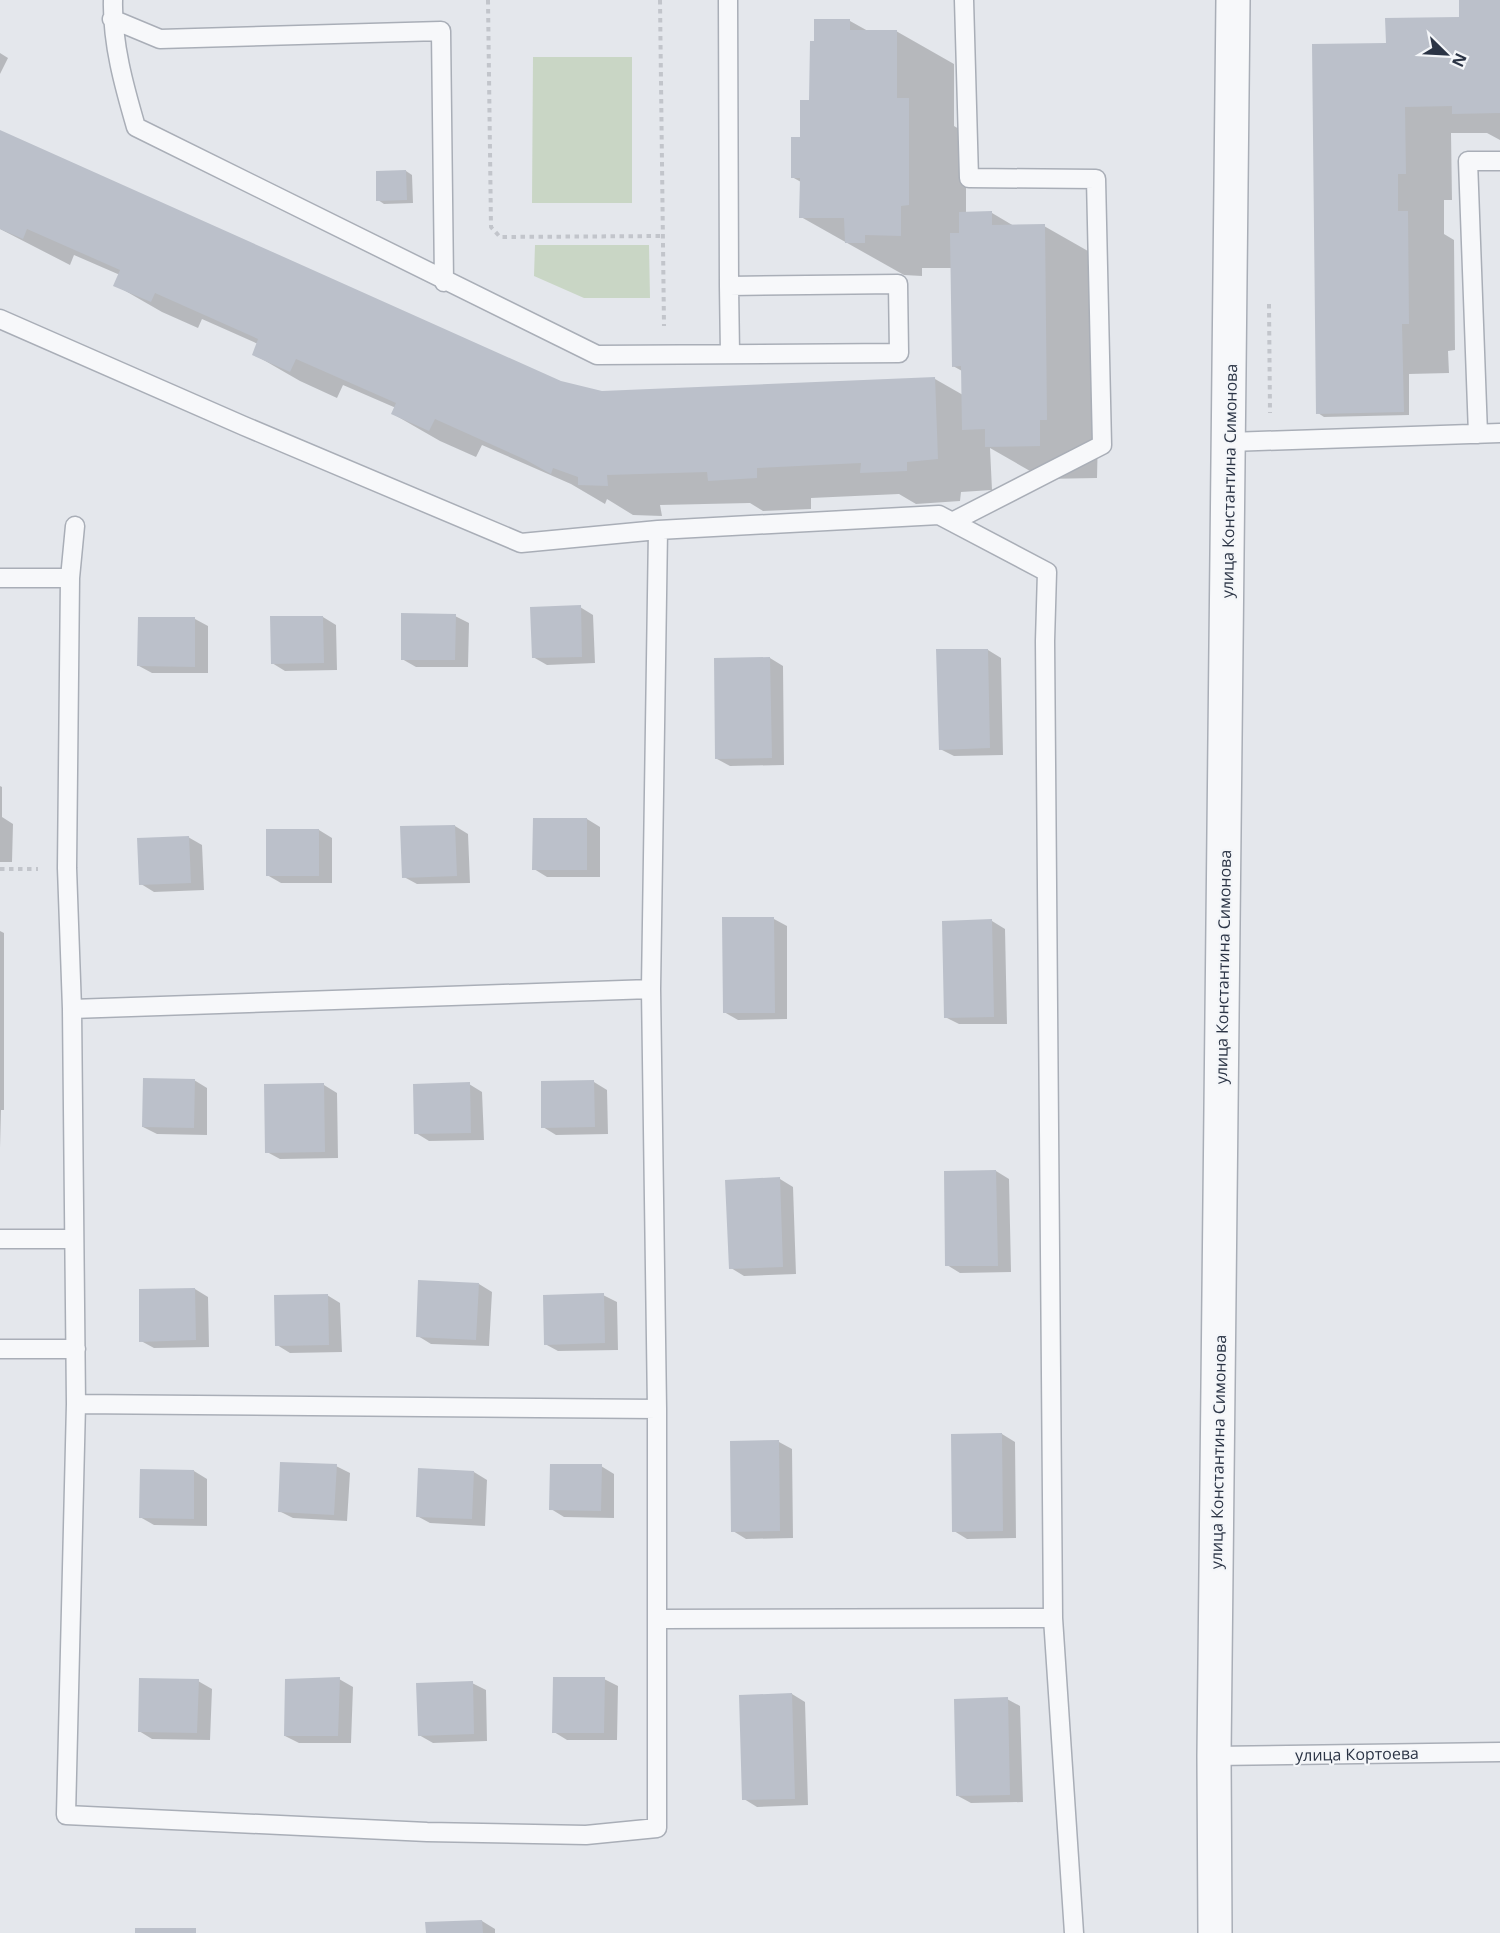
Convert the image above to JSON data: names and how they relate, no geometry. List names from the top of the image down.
{
  "streets": {
    "street": ["улица Константина Симонова"],
    "lane": ["улица Кортоева"]
  },
  "crossings": [
    ["улица Константина Симонова", "улица Кортоева"]
  ],
  "north": "bottom right"
}
